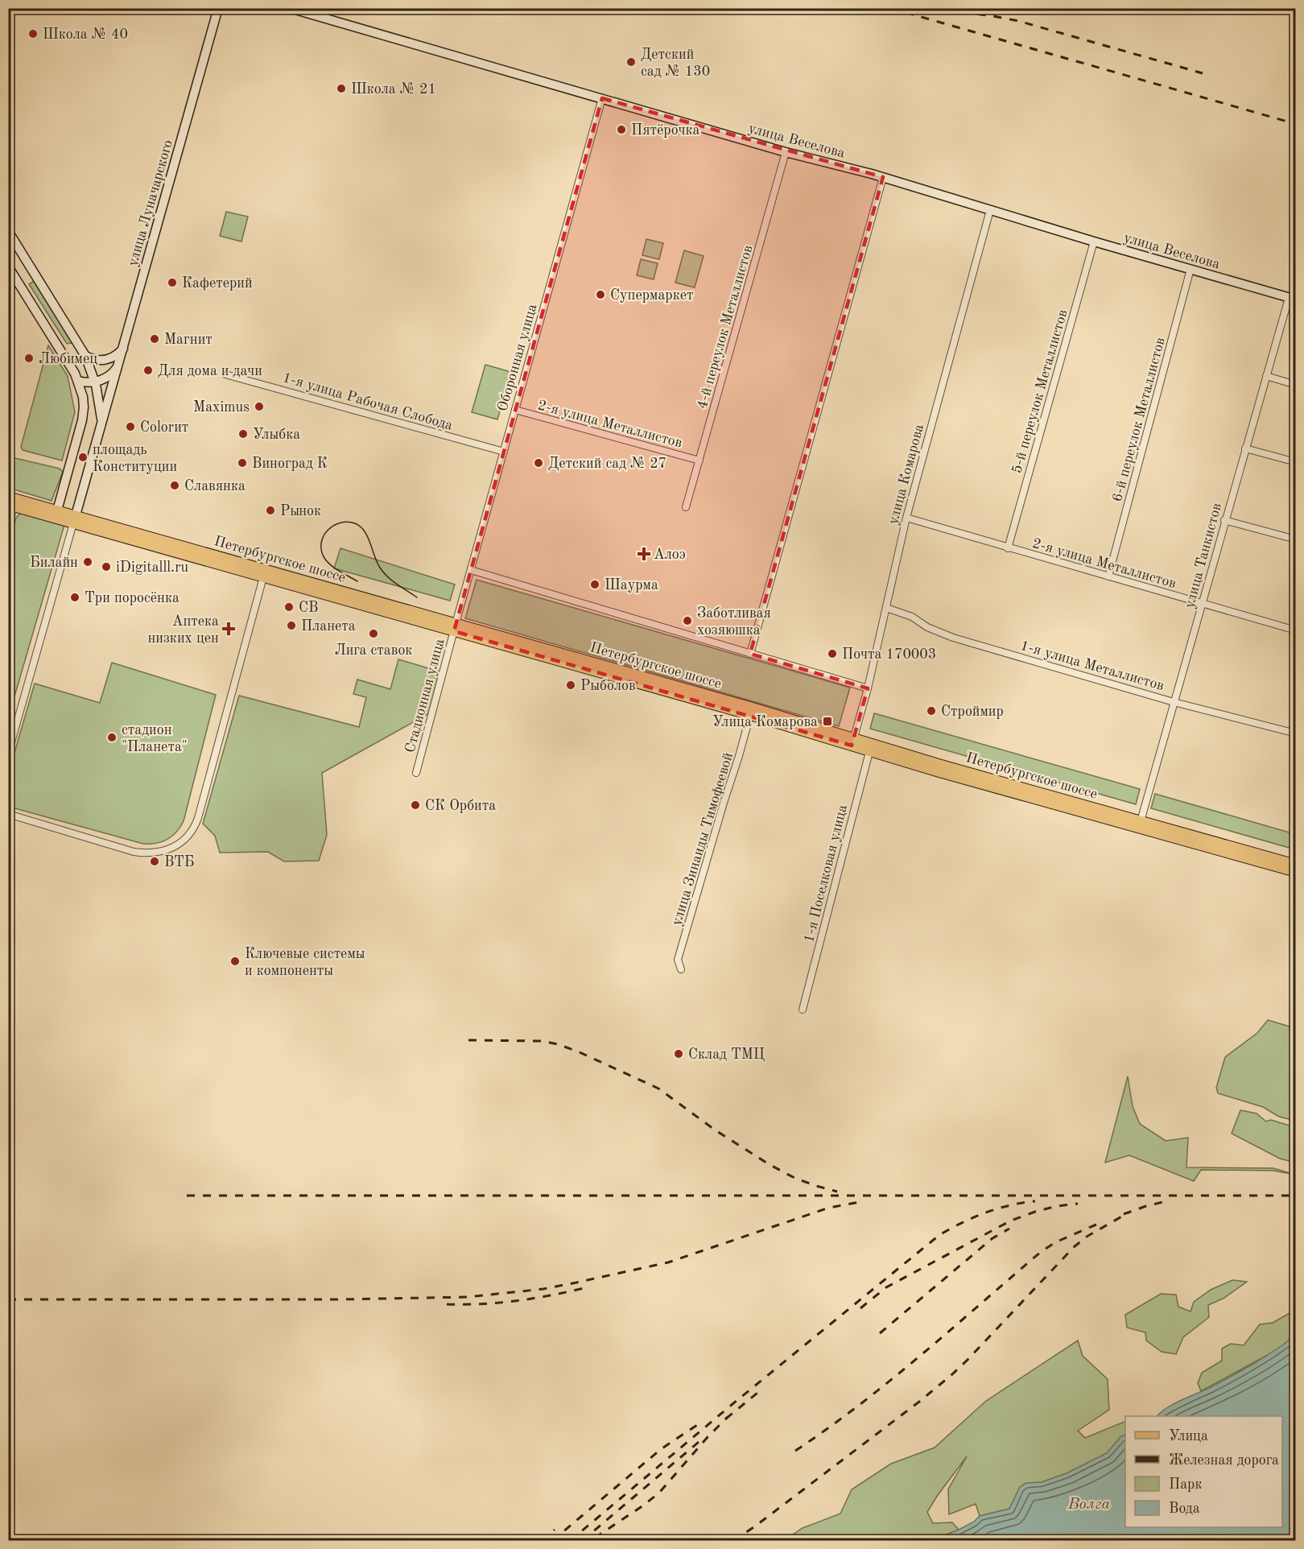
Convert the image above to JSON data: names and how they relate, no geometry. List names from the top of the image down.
{
  "streets": {
    "main road": ["Петербургское шоссе"],
    "street": [
      "улица Веселова",
      "улица Луначарского",
      "4-й переулок Металлистов",
      "Оборонная улица",
      "5-й переулок Металлистов",
      "1-я улица Рабочая Слобода",
      "6-й переулок Металлистов",
      "2-я улица Металлистов",
      "улица Комарова",
      "улица Танкистов",
      "1-я улица Металлистов",
      "Стадионная улица",
      "улица Зинаиды Тимофеевой",
      "1-я Поселковая улица"
    ]
  },
  "crossings": [
    ["улица Веселова", "4-й переулок Металлистов"],
    ["улица Веселова", "Оборонная улица"],
    ["улица Веселова", "5-й переулок Металлистов"],
    ["улица Веселова", "6-й переулок Металлистов"],
    ["улица Веселова", "улица Комарова"],
    ["улица Веселова", "улица Танкистов"],
    ["улица Луначарского", "Петербургское шоссе"],
    ["4-й переулок Металлистов", "2-я улица Металлистов"],
    ["Оборонная улица", "1-я улица Рабочая Слобода"],
    ["Оборонная улица", "2-я улица Металлистов"],
    ["Оборонная улица", "Петербургское шоссе"],
    ["Оборонная улица", "Стадионная улица"],
    ["5-й переулок Металлистов", "2-я улица Металлистов"],
    ["6-й переулок Металлистов", "2-я улица Металлистов"],
    ["2-я улица Металлистов", "улица Комарова"],
    ["2-я улица Металлистов", "улица Танкистов"],
    ["улица Комарова", "Петербургское шоссе"],
    ["улица Комарова", "1-я улица Металлистов"],
    ["улица Танкистов", "Петербургское шоссе"],
    ["улица Танкистов", "1-я улица Металлистов"],
    ["Петербургское шоссе", "Стадионная улица"],
    ["Петербургское шоссе", "улица Зинаиды Тимофеевой"],
    ["Петербургское шоссе", "1-я Поселковая улица"]
  ],
  "water": ["Волга"],
  "places": {
    "other": [
      "Школа № 40",
      "Детский сад № 130",
      "Школа № 21",
      "Пятёрочка",
      "Кафетерий",
      "Супермаркет",
      "Магнит",
      "Любимец",
      "Для дома и дачи",
      "Maximus",
      "Colorит",
      "Улыбка",
      "площадь Конституции",
      "Виноград К",
      "Детский сад № 27",
      "Славянка",
      "Рынок",
      "Билайн",
      "iDigitalll.ru",
      "Шаурма",
      "Три поросёнка",
      "СВ",
      "Заботливая хозяюшка",
      "Планета",
      "Лига ставок",
      "Почта 170003",
      "Рыболов",
      "Строймир",
      "стадион \"Планета\"",
      "СК Орбита",
      "ВТБ",
      "Ключевые системы и компоненты",
      "Склад ТМЦ"
    ],
    "health": ["Алоэ", "Аптека низких цен"],
    "transit": ["Улица Комарова"]
  },
  "legend": [
    "Улица",
    "Железная дорога",
    "Парк",
    "Вода"
  ]
}
